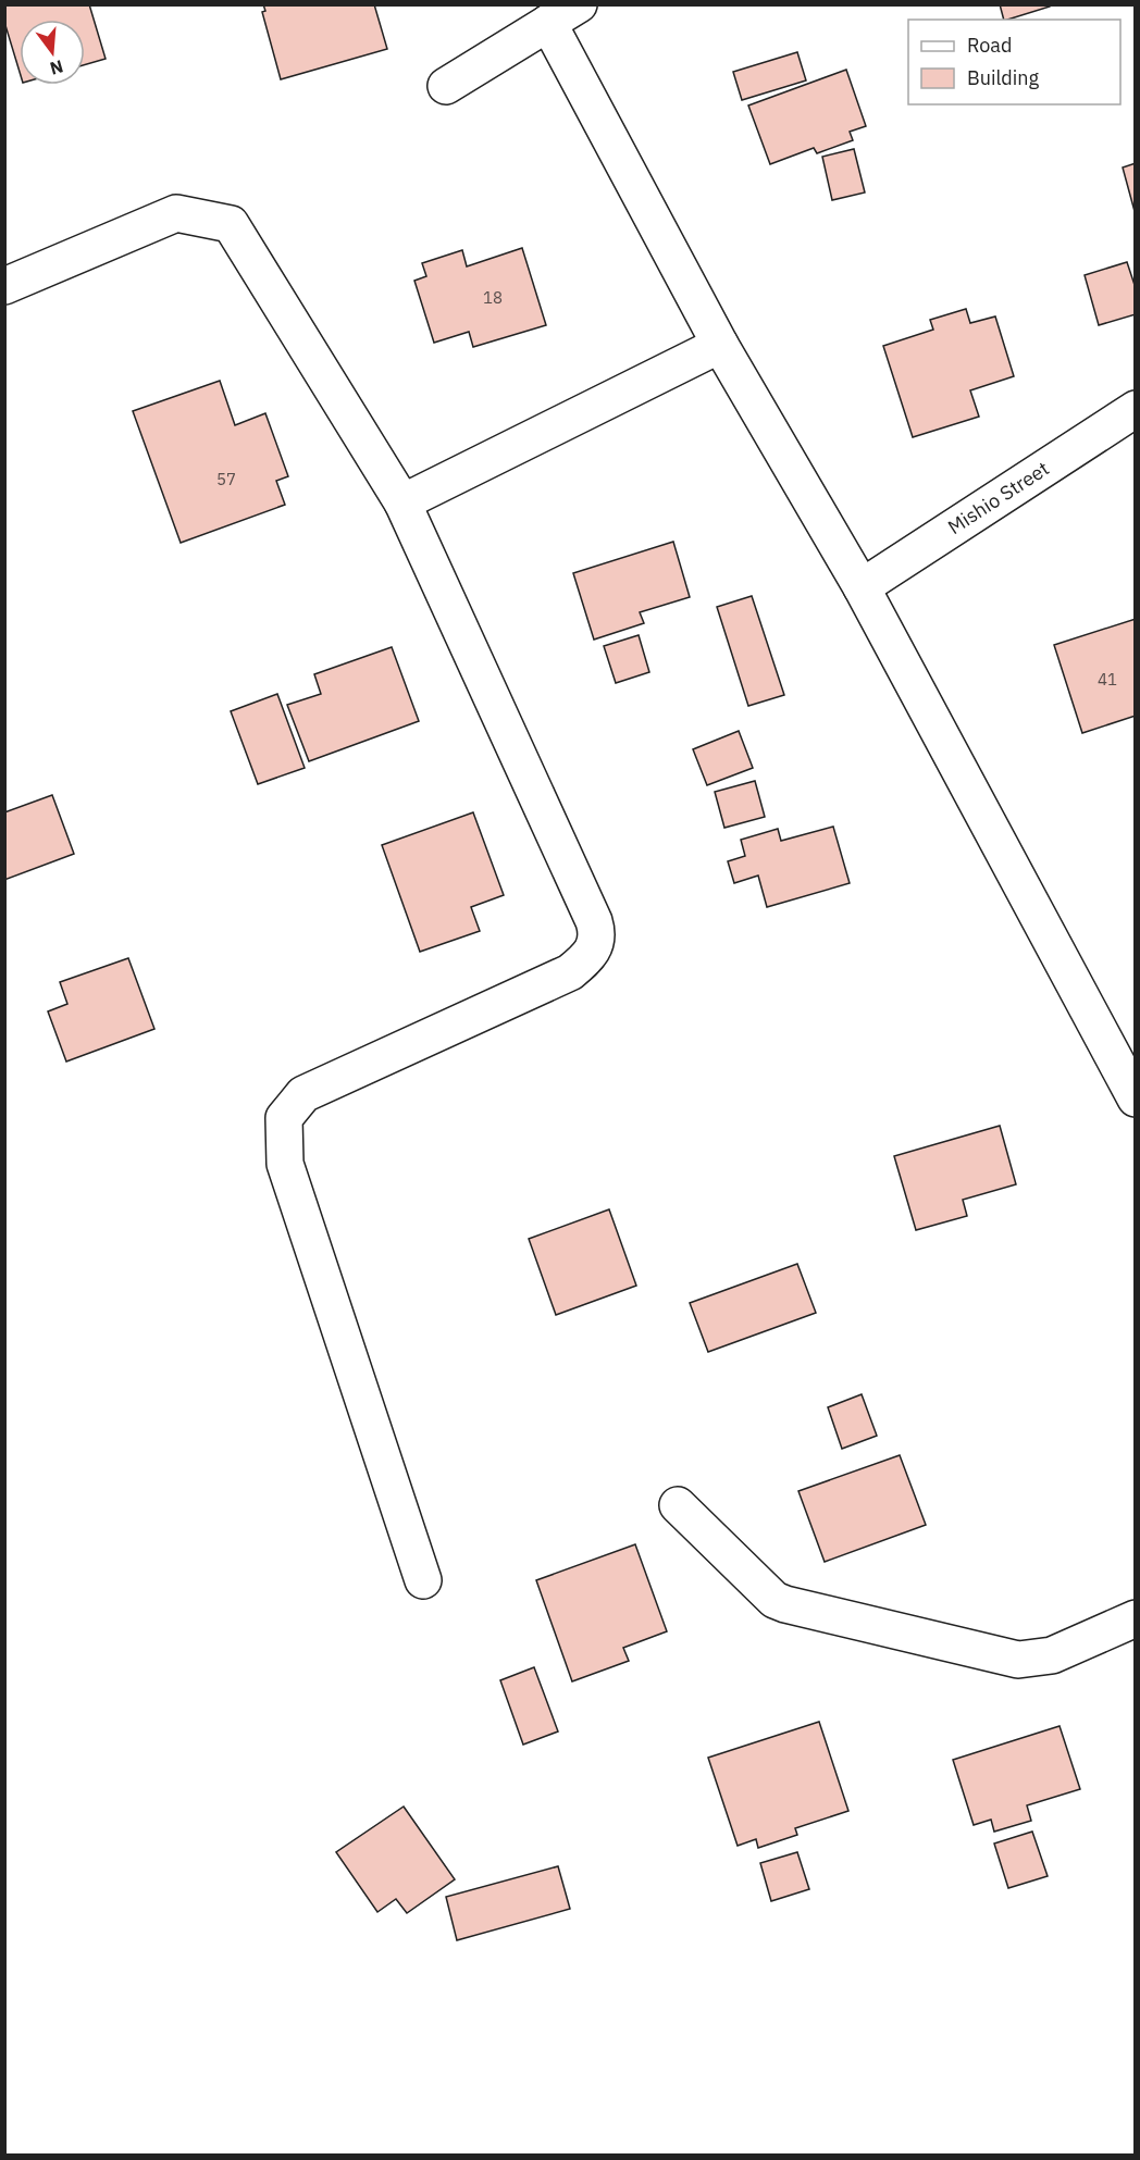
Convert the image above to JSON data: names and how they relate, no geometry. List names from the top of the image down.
{
  "streets": {
    "street": ["Mishio Street"]
  },
  "house_numbers": ["18", "57", "41"],
  "legend": ["Road", "Building"],
  "north": "bottom"
}
